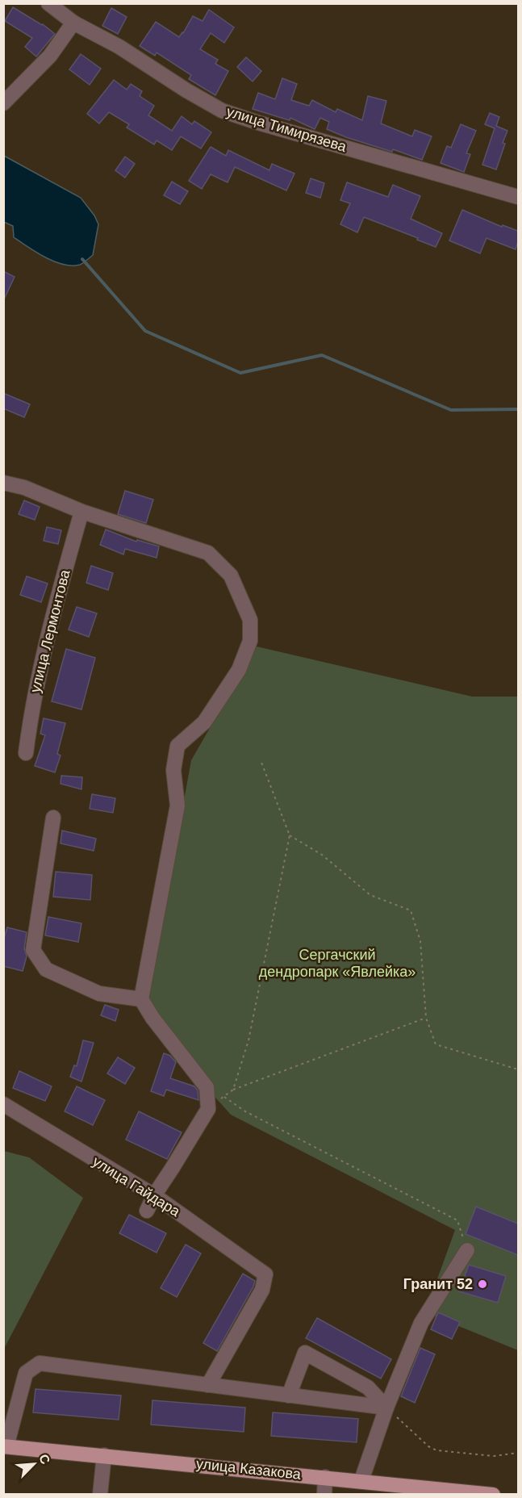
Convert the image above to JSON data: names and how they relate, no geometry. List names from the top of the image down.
{
  "streets": {
    "main road": ["улица Казакова"],
    "street": ["улица Тимирязева", "улица Лермонтова", "улица Гайдара"]
  },
  "parks": ["Сергачский дендропарк «Явлейка»"],
  "places": ["Гранит 52"],
  "north": "top right"
}
